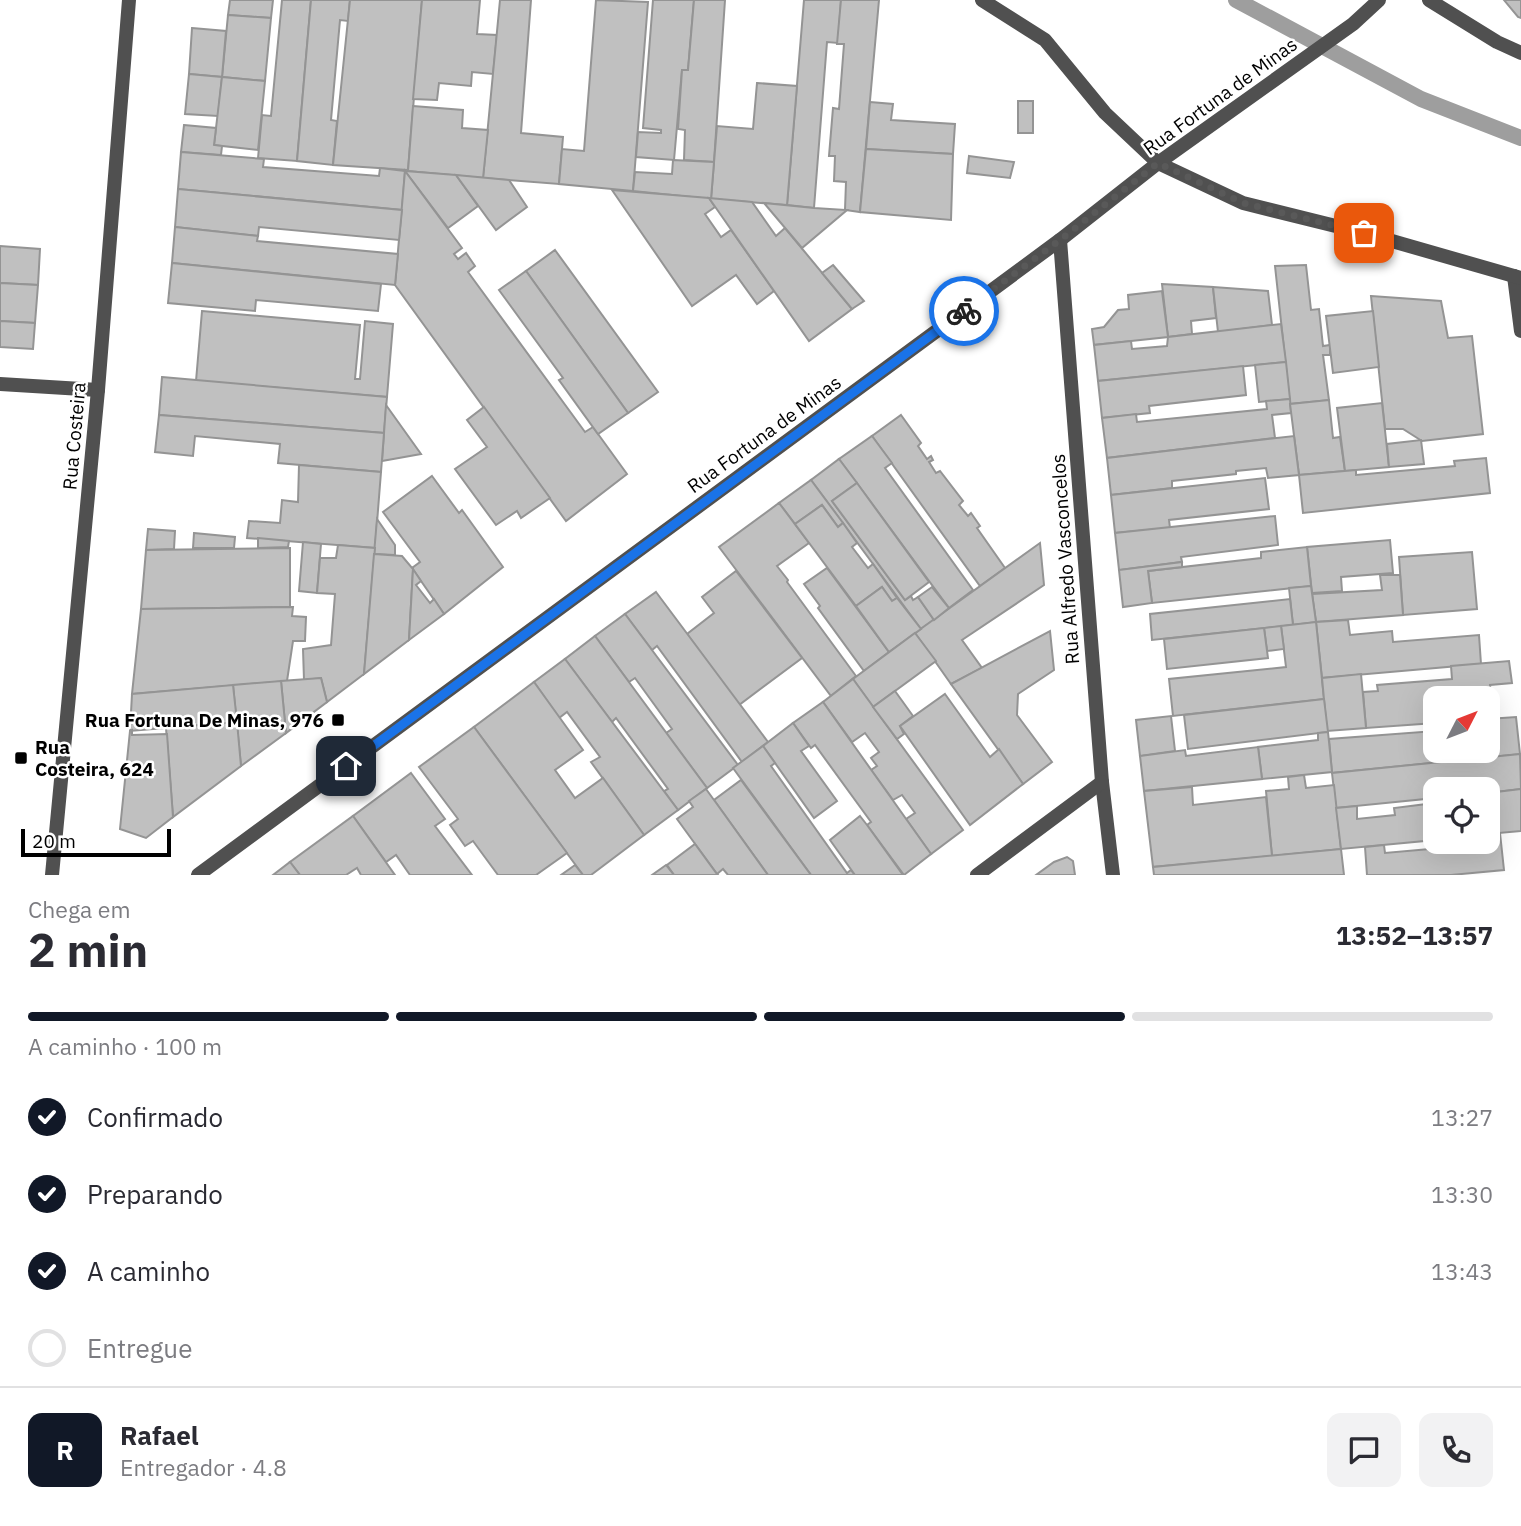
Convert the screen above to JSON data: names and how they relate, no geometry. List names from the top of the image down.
{
  "streets": {
    "street": ["Rua Fortuna de Minas", "Rua Costeira", "Rua Alfredo Vasconcelos"]
  },
  "crossings": [
    ["Rua Fortuna de Minas", "Rua Alfredo Vasconcelos"]
  ],
  "places": {
    "transit": ["Rua Fortuna De Minas, 976", "Rua Costeira, 624"]
  },
  "scale_bar": "20 m",
  "north": "top right",
  "page": {
    "scale": "20 m",
    "heading": ["2 min", "Chega em", "13:52–13:57"],
    "panel": ["Rafael", "Entregador · 4.8"],
    "bar": "A caminho · 100 m",
    "list": [
      ["Confirmado", "13:27"],
      ["Preparando", "13:30"],
      ["A caminho", "13:43"],
      "Entregue"
    ],
    "round": "R"
  }
}
